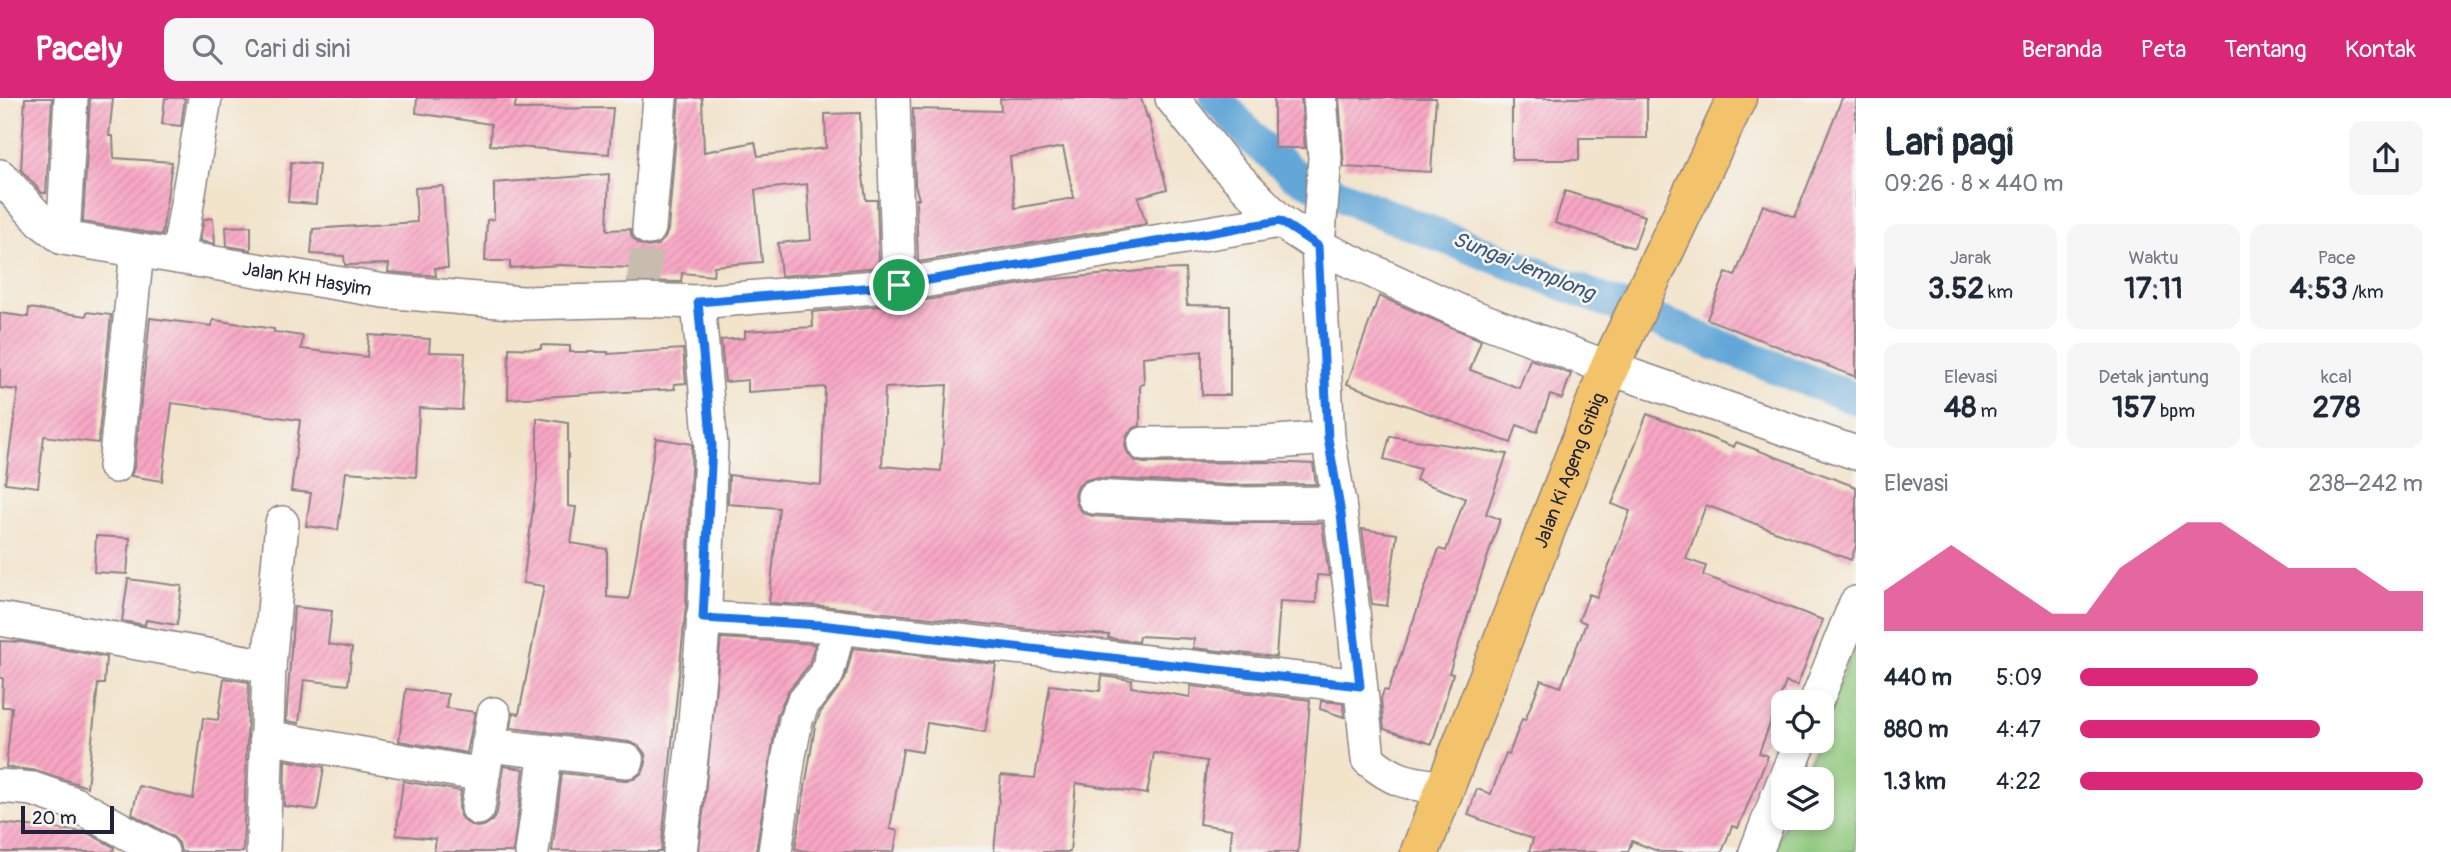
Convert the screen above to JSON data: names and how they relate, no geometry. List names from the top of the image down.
{
  "streets": {
    "main road": ["Jalan Ki Ageng Gribig"],
    "street": ["Jalan KH Hasyim"]
  },
  "water": ["Sungai Jemplong"],
  "scale_bar": "20 m",
  "page": {
    "header": "Pacely",
    "search": "Cari di sini",
    "nav": [
      "Beranda",
      "Peta",
      "Tentang",
      "Kontak"
    ],
    "heading": ["Lari pagi", "09:26 · 8 × 440 m"],
    "stats": [
      ["Jarak", "3.52 km"],
      ["Waktu", "17:11"],
      ["Pace", "4:53 /km"],
      ["Elevasi", "48 m"],
      ["Detak jantung", "157 bpm"],
      ["kcal", "278"]
    ],
    "chart": ["Elevasi", "238–242 m"],
    "list": [
      {
        "name": "440 m",
        "note": "5:09"
      },
      {
        "name": "880 m",
        "note": "4:47"
      },
      {
        "name": "1.3 km",
        "note": "4:22"
      }
    ],
    "scale": "20 m"
  }
}
